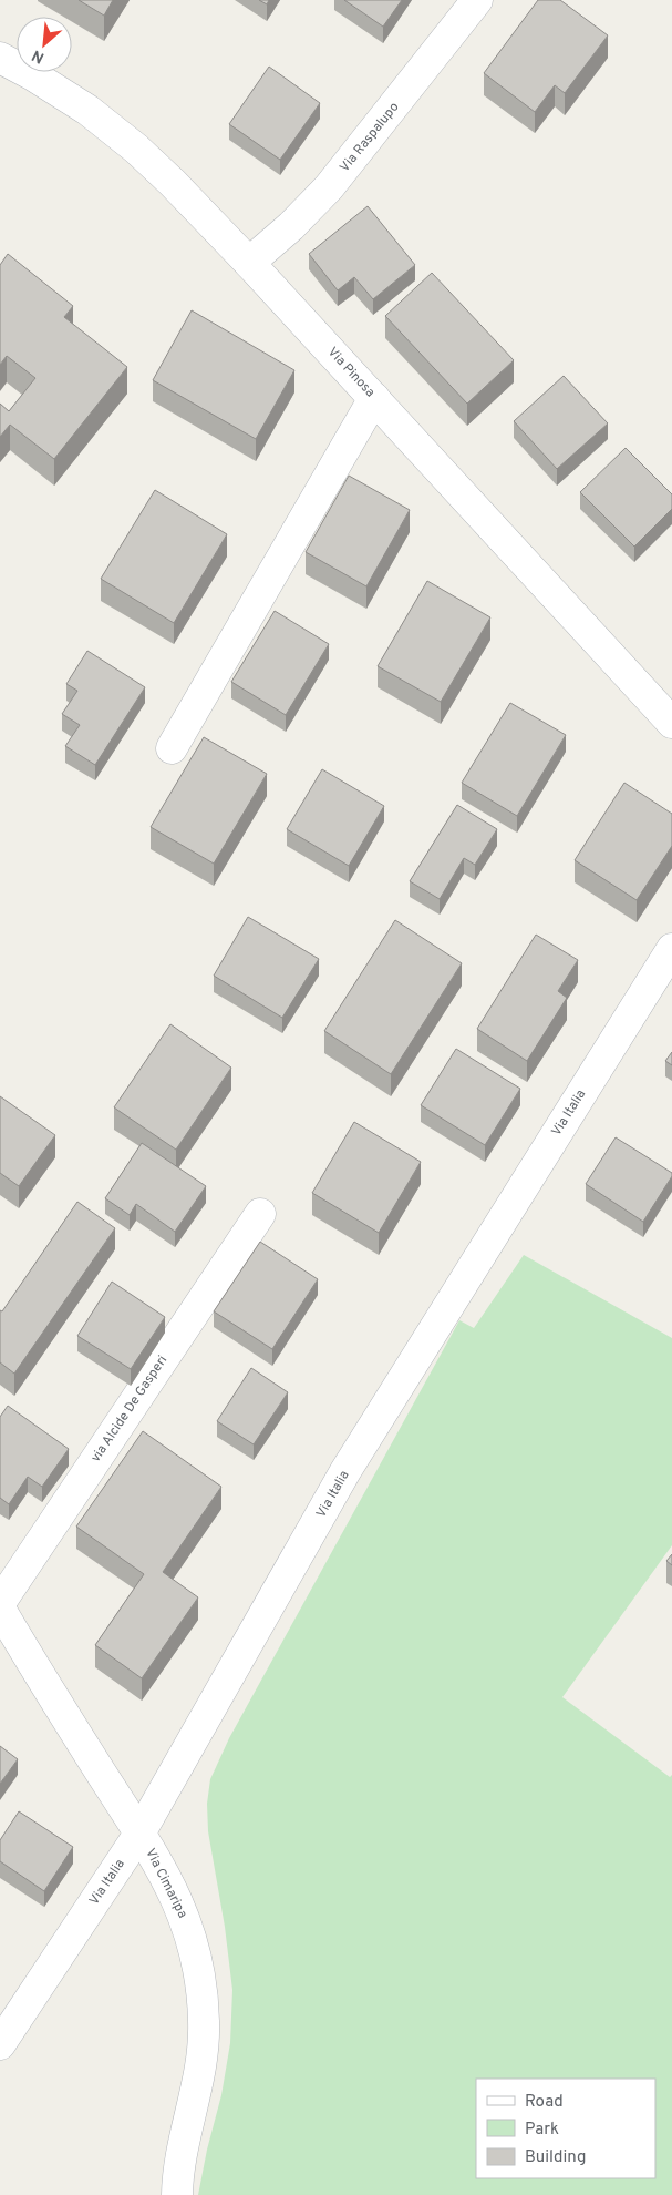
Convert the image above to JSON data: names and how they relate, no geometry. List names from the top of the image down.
{
  "streets": {
    "street": [
      "Via Raspalupo",
      "Via Pinosa",
      "Via Italia",
      "via Alcide De Gasperi",
      "Via Cimaripa"
    ]
  },
  "crossings": [
    ["Via Raspalupo", "Via Pinosa"],
    ["Via Italia", "Via Cimaripa"]
  ],
  "legend": ["Road", "Park", "Building"],
  "north": "bottom left"
}
